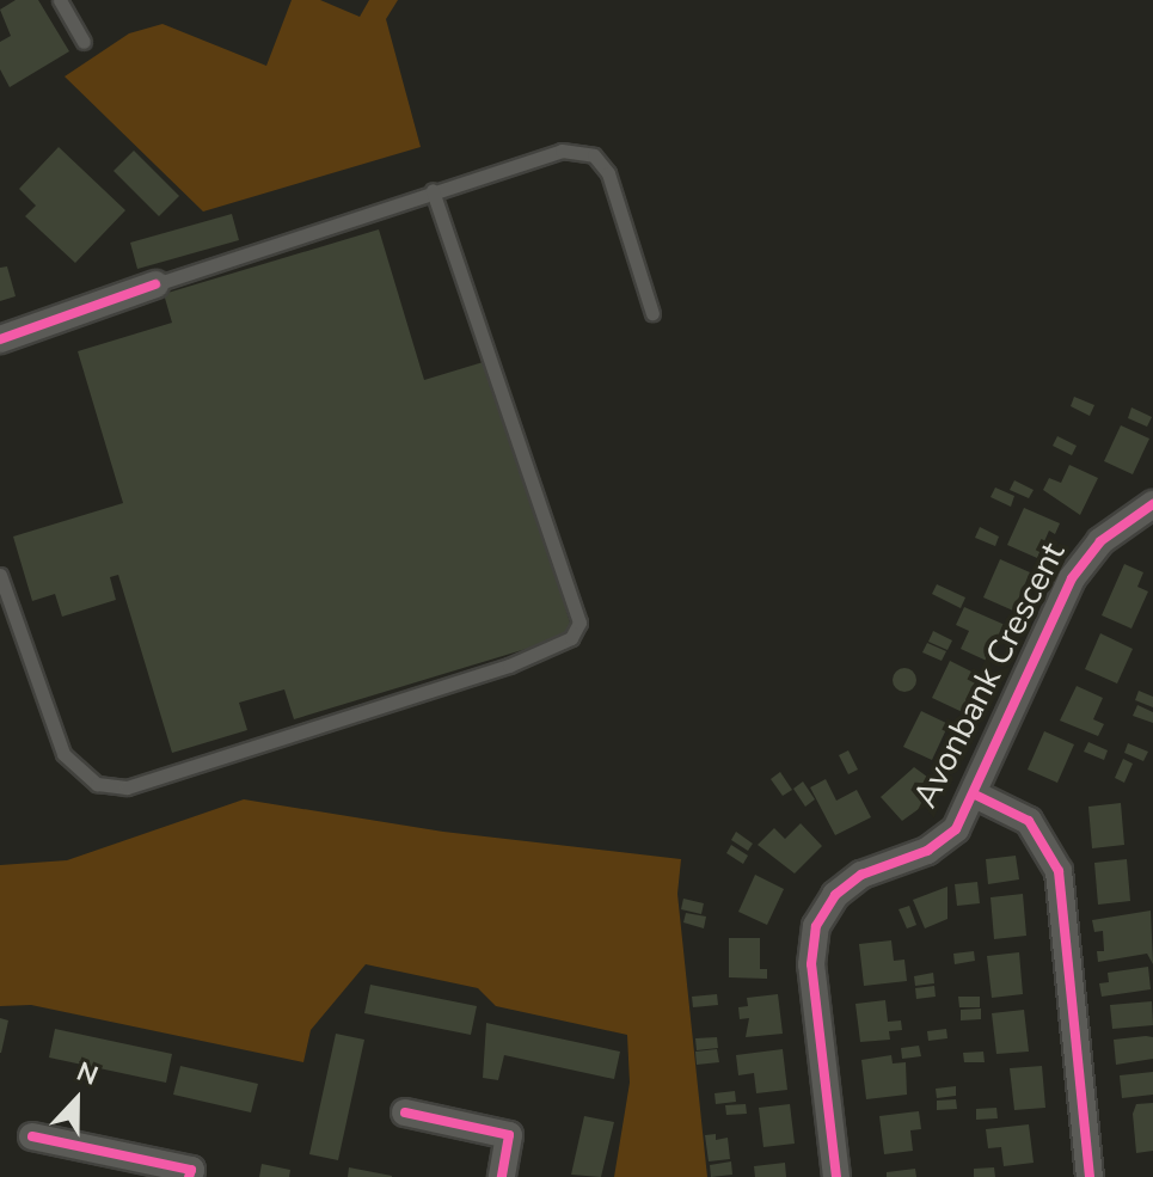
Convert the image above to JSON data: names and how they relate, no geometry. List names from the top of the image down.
{
  "streets": {
    "street": ["Avonbank Crescent"]
  },
  "north": "top"
}
